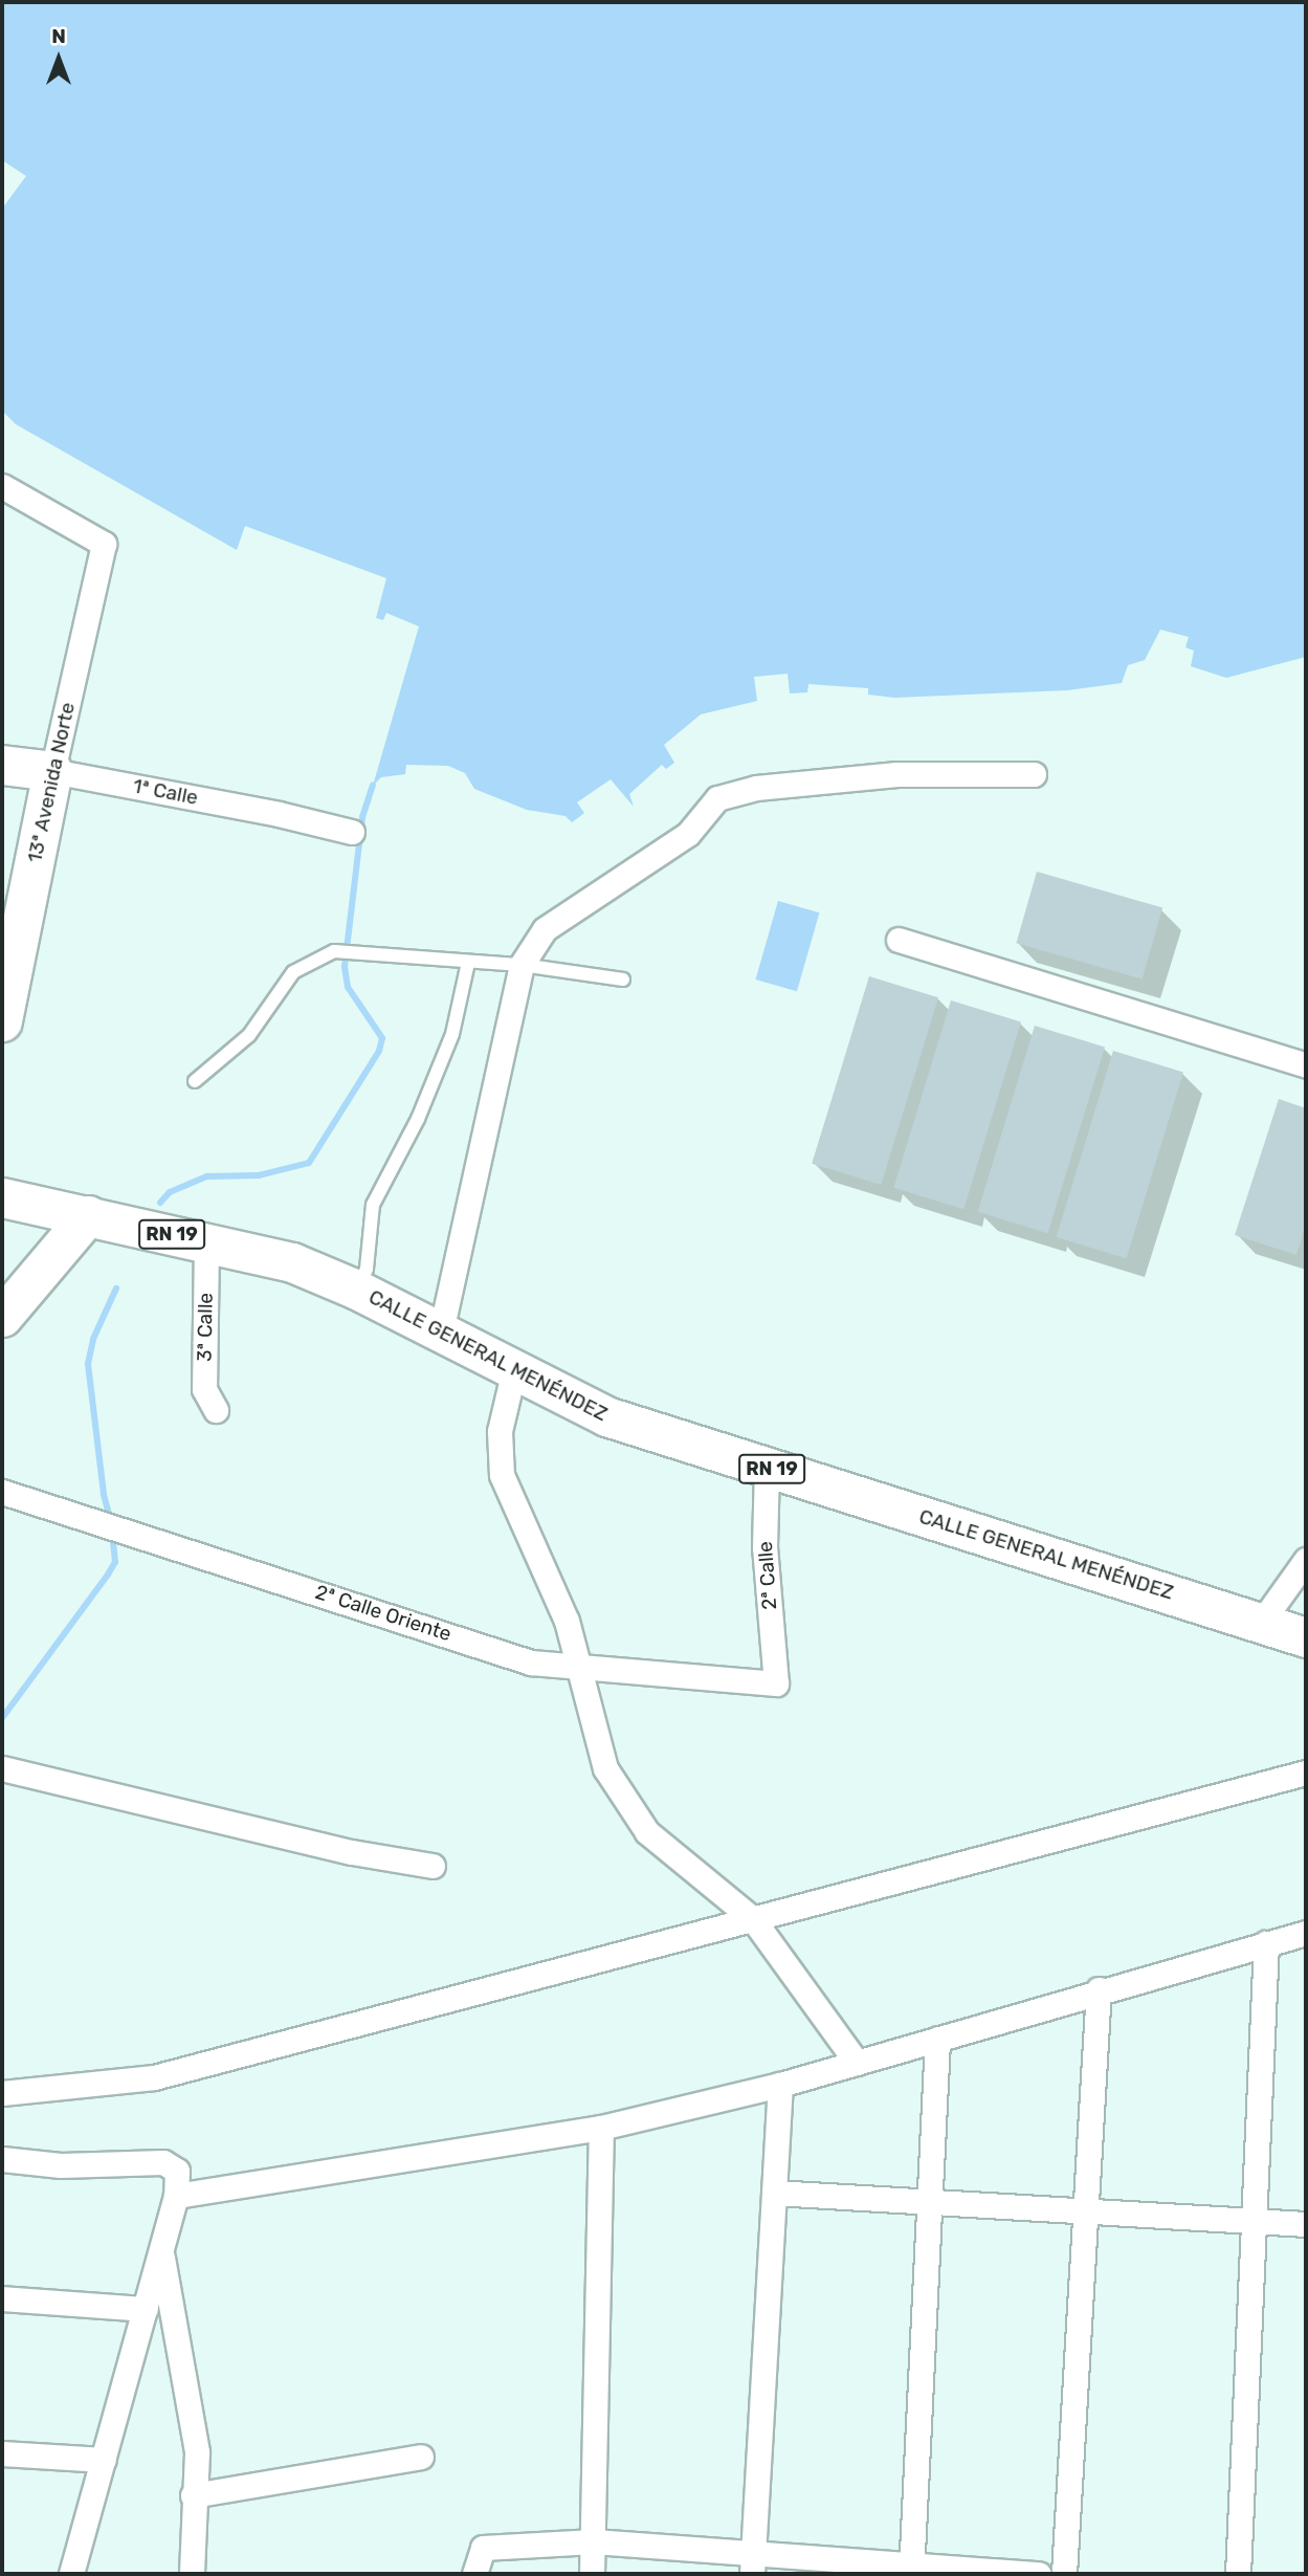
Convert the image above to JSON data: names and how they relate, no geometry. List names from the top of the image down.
{
  "streets": {
    "main road": ["13ª Avenida Norte", "RN 19", "CALLE GENERAL MENÉNDEZ"],
    "street": [
      "1ª Calle",
      "3ª Calle",
      "2ª Calle",
      "2ª Calle Oriente"
    ]
  },
  "crossings": [
    ["13ª Avenida Norte", "1ª Calle"],
    ["3ª Calle", "CALLE GENERAL MENÉNDEZ"],
    ["CALLE GENERAL MENÉNDEZ", "2ª Calle"],
    ["2ª Calle", "2ª Calle Oriente"]
  ],
  "north": "top"
}
